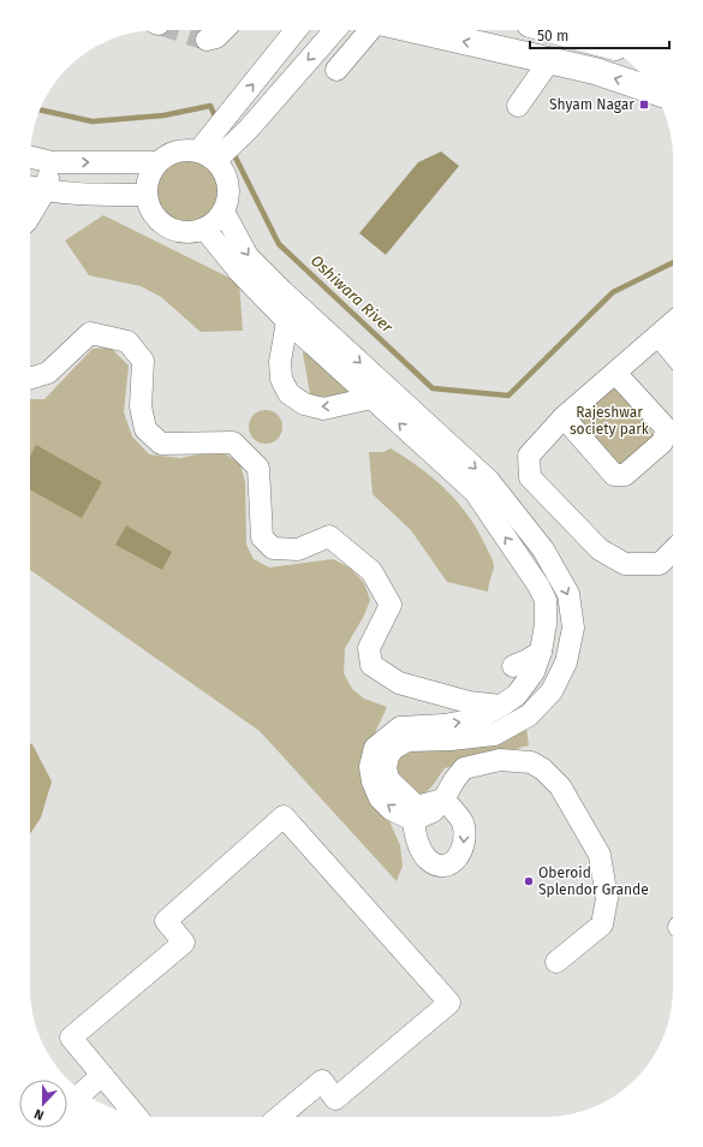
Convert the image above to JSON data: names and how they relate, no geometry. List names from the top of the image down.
{
  "water": ["Oshiwara River"],
  "parks": ["Rajeshwar society park"],
  "places": {
    "transit": ["Shyam Nagar"],
    "other": ["Oberoid Splendor Grande"]
  },
  "scale_bar": "50 m",
  "north": "bottom"
}
